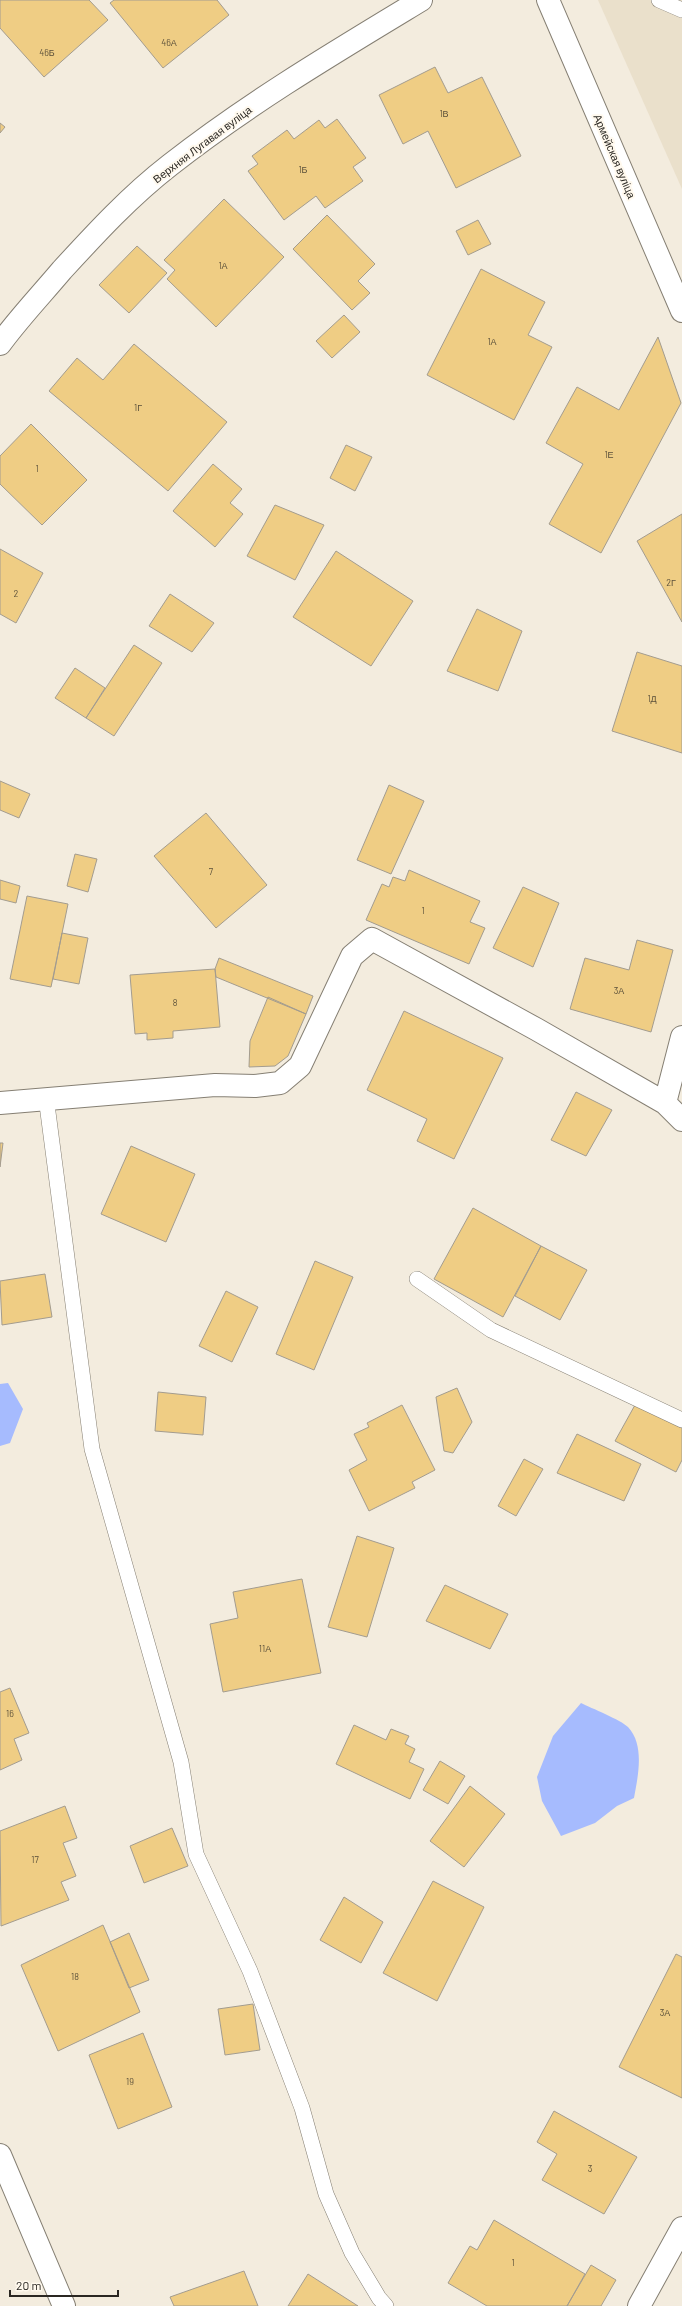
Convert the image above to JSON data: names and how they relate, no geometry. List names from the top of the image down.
{
  "streets": {
    "street": ["Верхняя Лугавая вуліца", "Армейская вуліца"]
  },
  "house_numbers": [
    "46А",
    "46Б",
    "1В",
    "1Б",
    "1А",
    "1А",
    "1Г",
    "1Е",
    "1",
    "2Г",
    "2",
    "1Д",
    "7",
    "1",
    "3А",
    "8",
    "11А",
    "16",
    "17",
    "18",
    "3А",
    "19",
    "3",
    "1"
  ],
  "scale_bar": "20 m"
}
